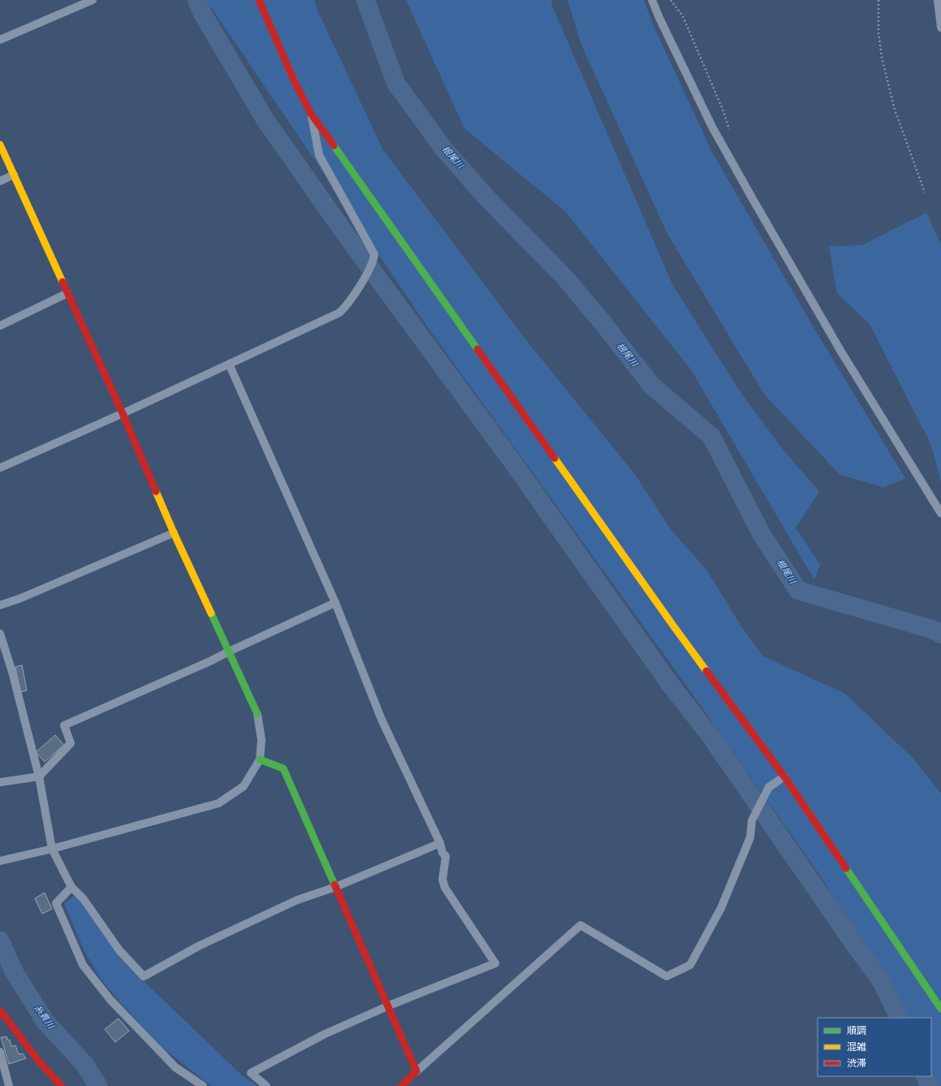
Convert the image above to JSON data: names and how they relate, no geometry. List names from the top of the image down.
{
  "water": ["根尾川", "糸貫川"],
  "legend": ["順調", "混雑", "渋滞"]
}
